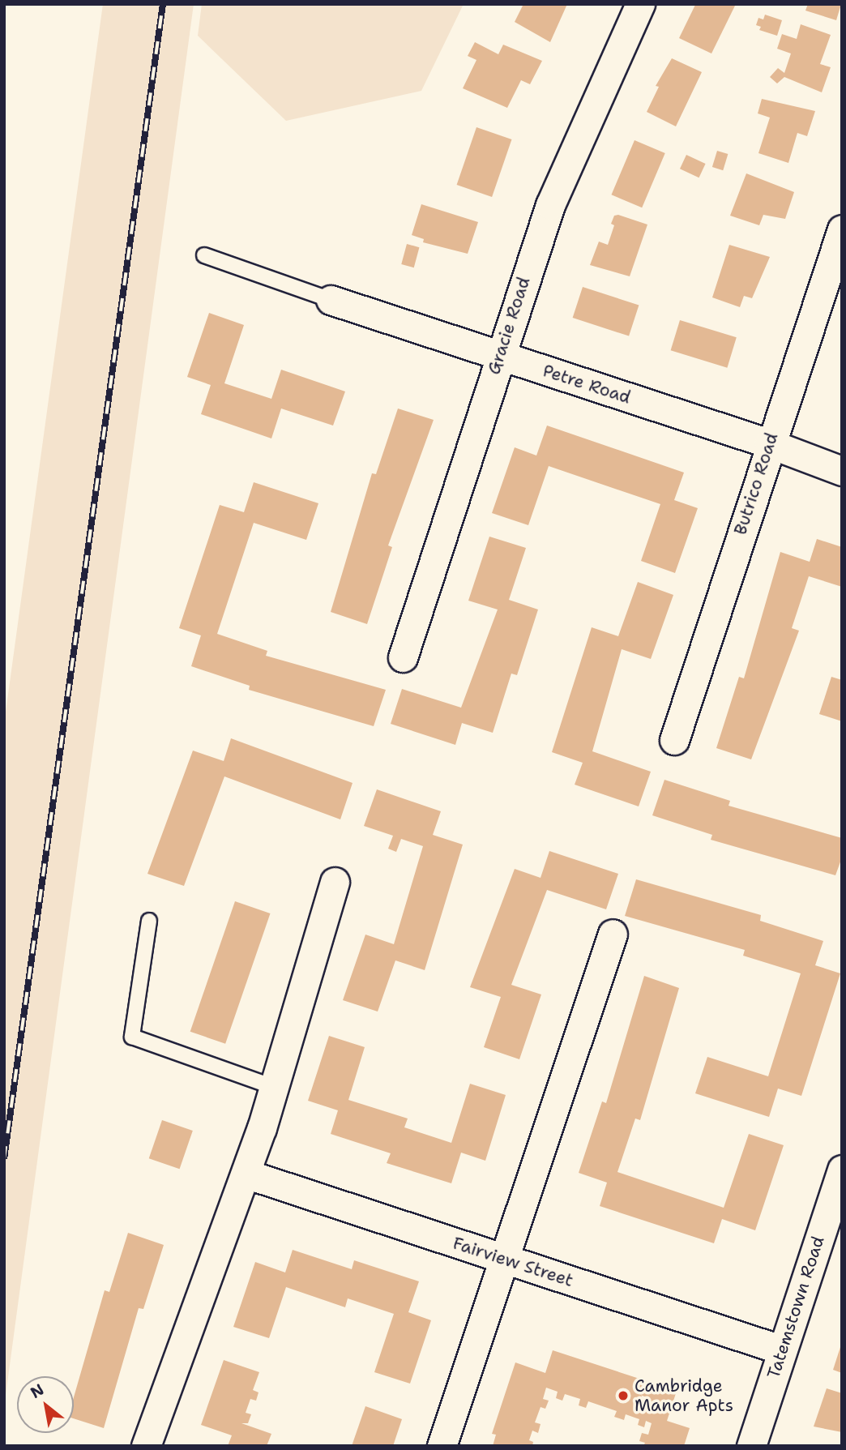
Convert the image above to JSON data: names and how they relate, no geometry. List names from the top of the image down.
{
  "streets": {
    "street": [
      "Gracie Road",
      "Petre Road",
      "Butrico Road",
      "Fairview Street",
      "Tatemstown Road"
    ]
  },
  "crossings": [
    ["Gracie Road", "Petre Road"],
    ["Petre Road", "Butrico Road"],
    ["Fairview Street", "Tatemstown Road"]
  ],
  "places": ["Cambridge Manor Apts"],
  "north": "top left"
}
